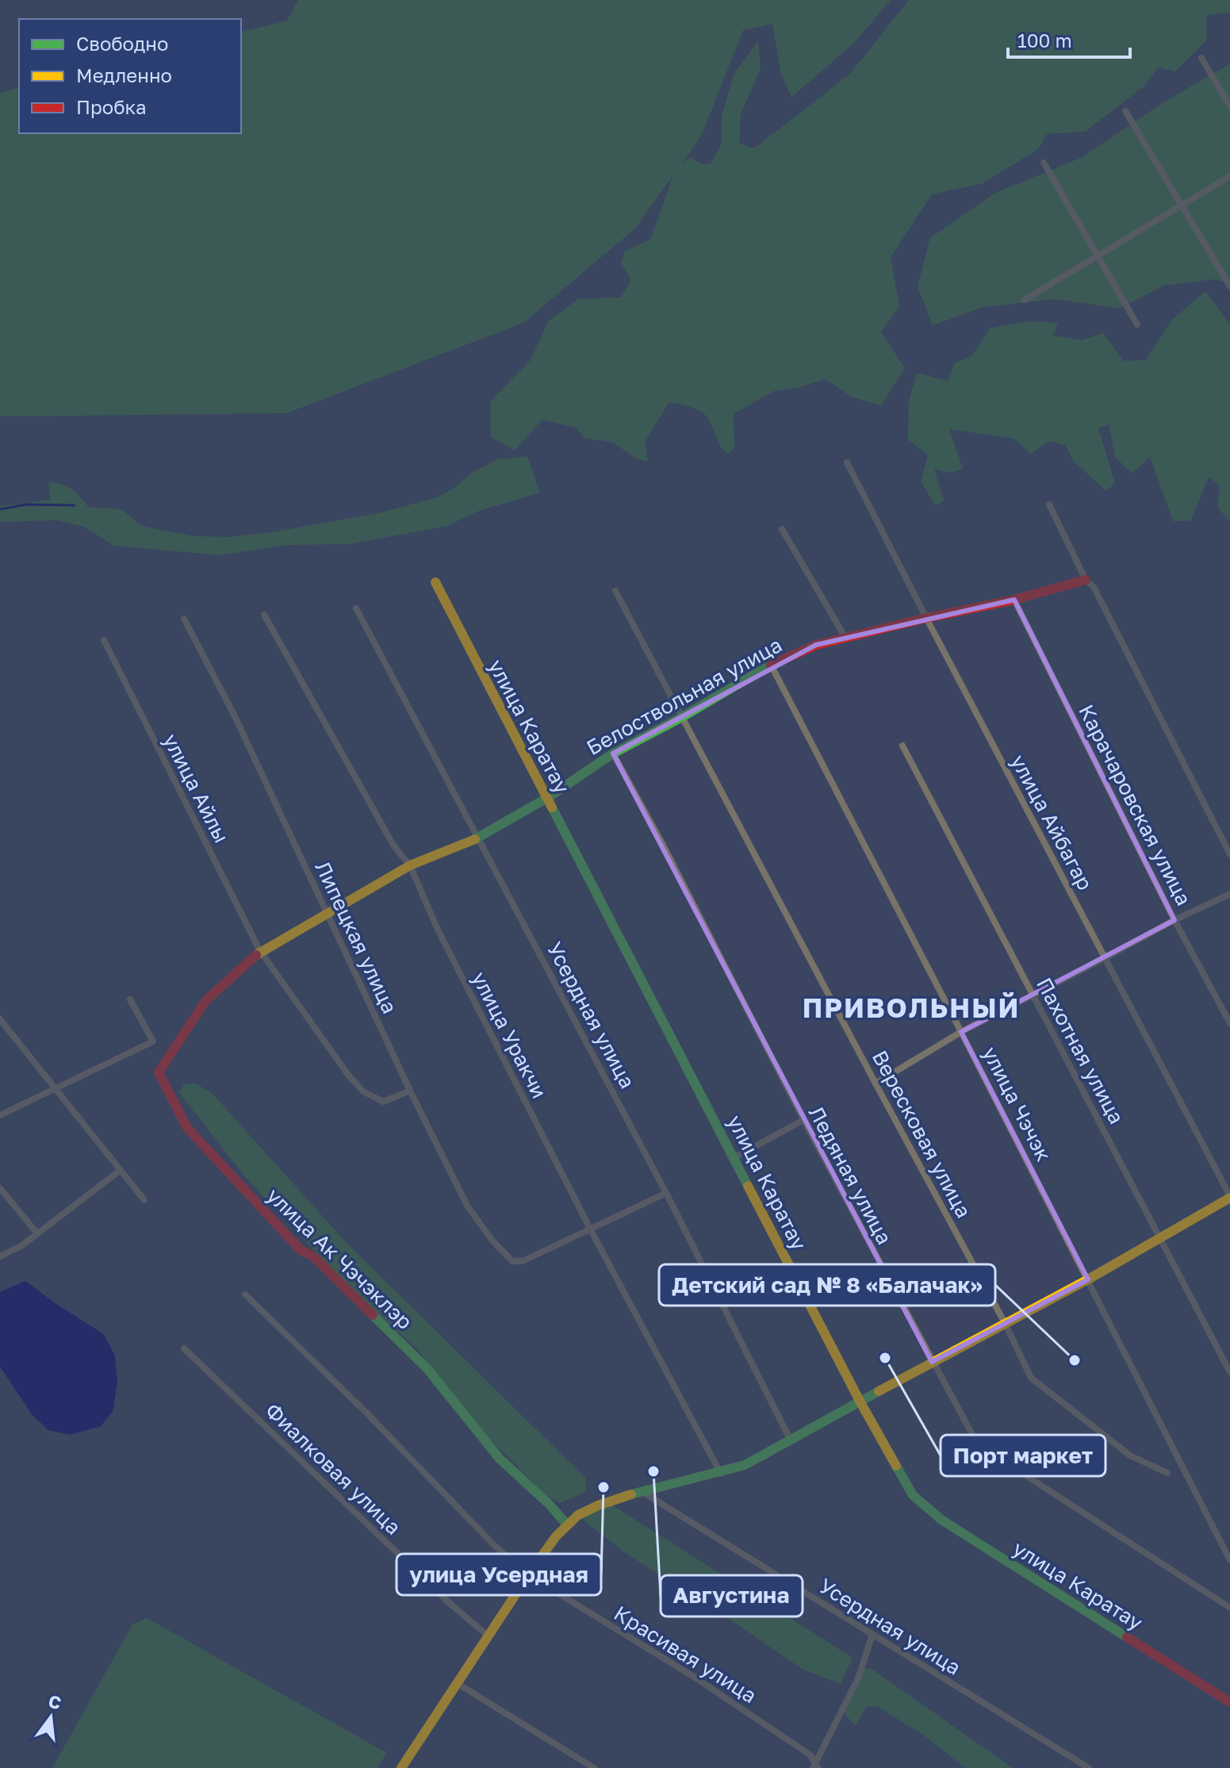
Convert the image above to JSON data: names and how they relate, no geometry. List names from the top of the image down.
{
  "streets": {
    "street": [
      "Белоствольная улица",
      "улица Каратау",
      "улица Айлы",
      "Карачаровская улица",
      "улица Айбагар",
      "Липецкая улица",
      "Усердная улица",
      "улица Уракчи",
      "Пахотная улица",
      "улица Чэчэк",
      "Вересковая улица",
      "Ледяная улица",
      "улица Ак Чэчэклэр",
      "Фиалковая улица",
      "Красивая улица"
    ]
  },
  "crossings": [
    ["Белоствольная улица", "улица Каратау"],
    ["Белоствольная улица", "улица Айлы"],
    ["Белоствольная улица", "Карачаровская улица"],
    ["Белоствольная улица", "улица Айбагар"],
    ["Белоствольная улица", "Липецкая улица"],
    ["Белоствольная улица", "Усердная улица"],
    ["Белоствольная улица", "улица Уракчи"],
    ["Белоствольная улица", "улица Чэчэк"],
    ["Белоствольная улица", "Вересковая улица"],
    ["Белоствольная улица", "Ледяная улица"],
    ["Белоствольная улица", "улица Ак Чэчэклэр"],
    ["улица Айлы", "Липецкая улица"],
    ["Липецкая улица", "улица Уракчи"]
  ],
  "districts": ["ПРИВОЛЬНЫЙ"],
  "places": [
    "Порт маркет",
    "Детский сад № 8 «Балачак»",
    "Августина",
    "улица Усердная"
  ],
  "legend": ["Свободно", "Медленно", "Пробка"],
  "scale_bar": "100 m",
  "north": "top"
}
